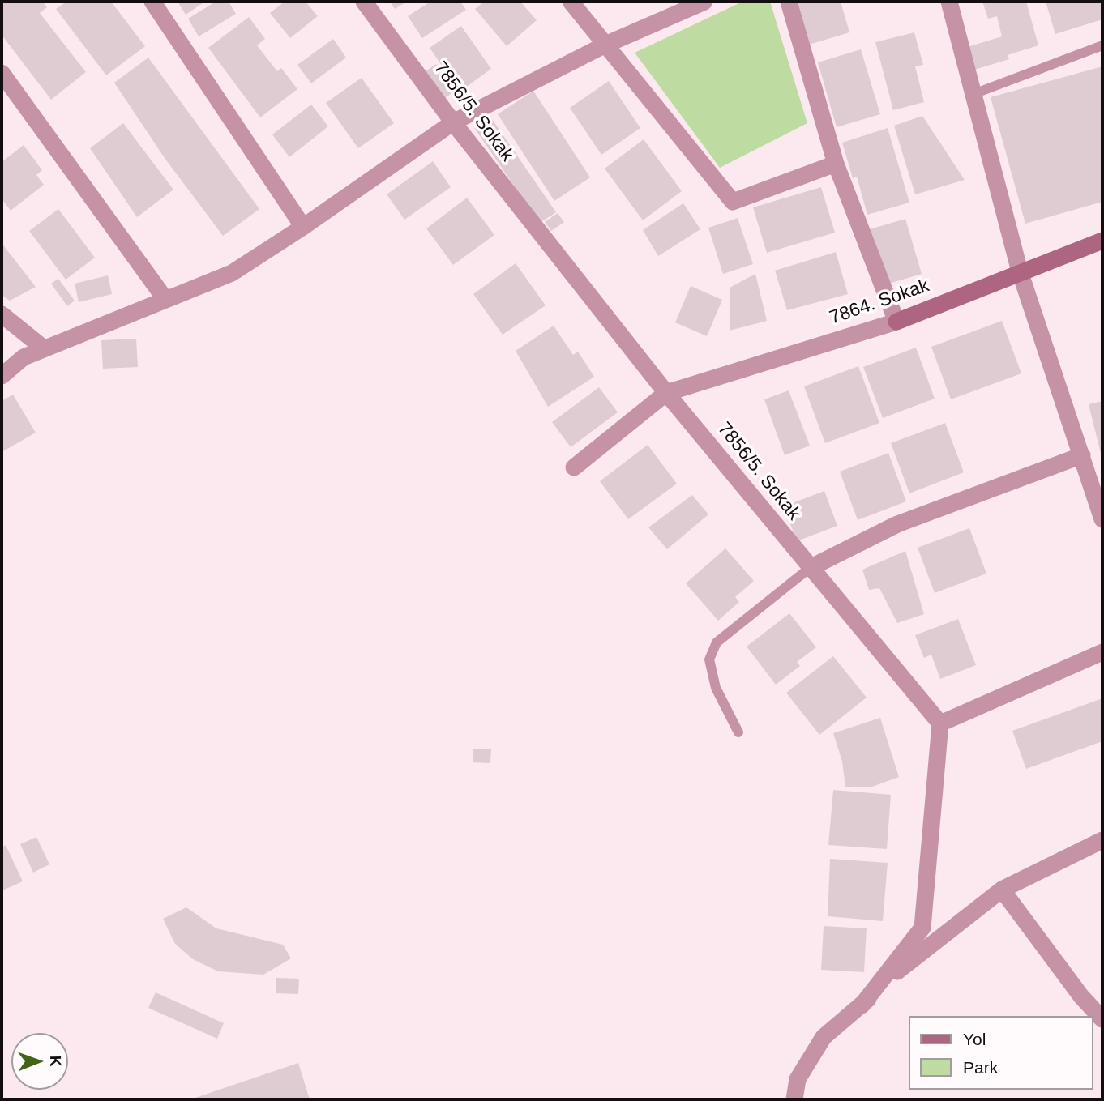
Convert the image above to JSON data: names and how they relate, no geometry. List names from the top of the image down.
{
  "streets": {
    "street": ["7856/5. Sokak", "7864. Sokak"]
  },
  "crossings": [
    ["7856/5. Sokak", "7864. Sokak"]
  ],
  "legend": ["Yol", "Park"],
  "north": "right"
}
